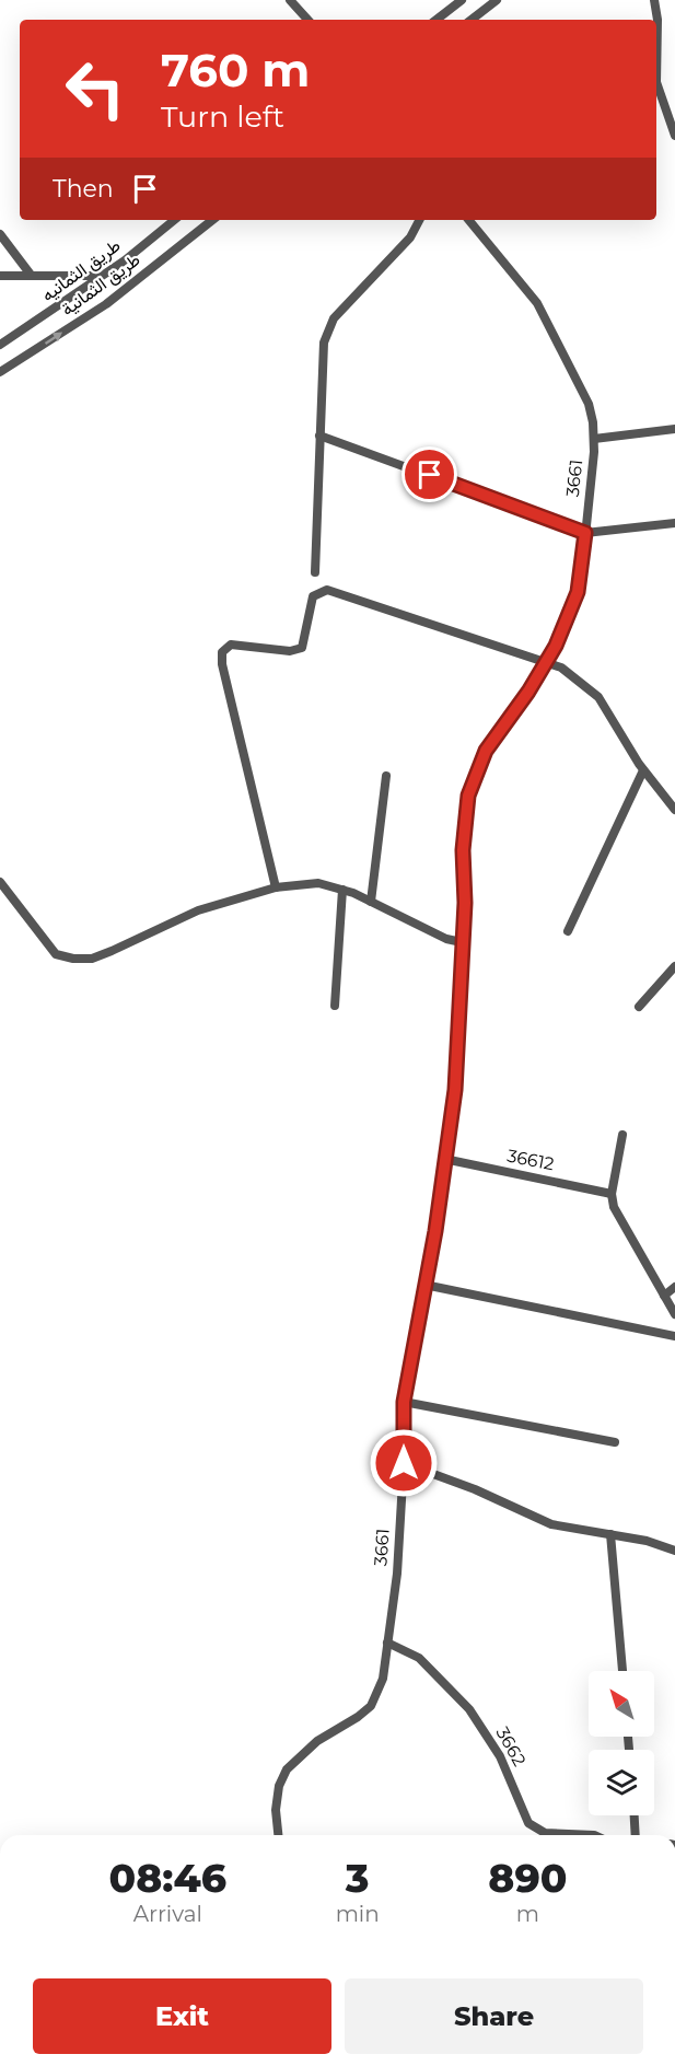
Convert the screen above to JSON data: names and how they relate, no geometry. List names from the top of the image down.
{
  "streets": {
    "street": [
      "طريق الثمانيه",
      "طريق الثمانية",
      "3661",
      "36612",
      "3662"
    ]
  },
  "crossings": [
    ["3661", "36612"],
    ["3661", "3662"]
  ],
  "one_way": ["طريق الثمانية"],
  "north": "top left",
  "page": {
    "turn": ["760 m", "Turn left"],
    "then": "Then",
    "eta": [
      "08:46",
      "Arrival",
      "3",
      "min",
      "890",
      "m"
    ],
    "buttons": ["Exit", "Share"]
  }
}
